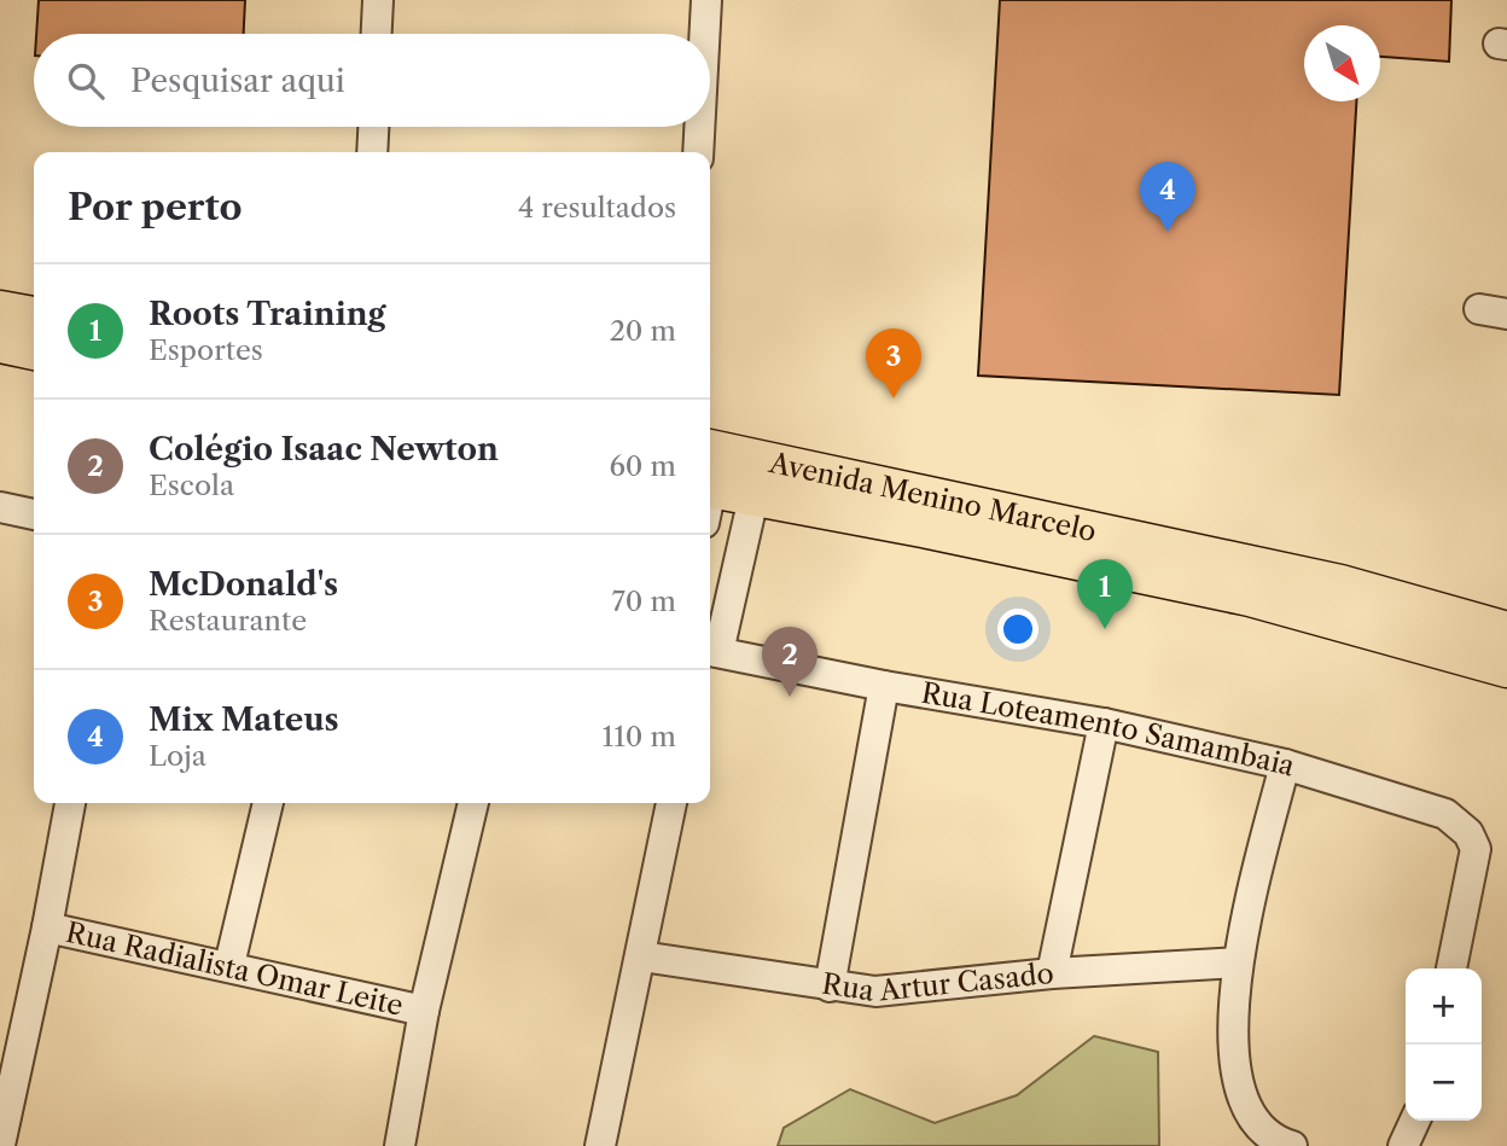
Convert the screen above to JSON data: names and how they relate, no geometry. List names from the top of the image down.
{
  "streets": {
    "main road": ["Avenida Menino Marcelo"],
    "street": ["Rua Loteamento Samambaia", "Rua Radialista Omar Leite", "Rua Artur Casado"]
  },
  "north": "bottom right",
  "page": {
    "search": "Pesquisar aqui",
    "heading": ["Por perto", "4 resultados"],
    "pins": [
      "4",
      "3",
      "1",
      "2"
    ],
    "list": [
      {
        "mark": "1",
        "name": "Roots Training",
        "note": "Esportes",
        "value": "20 m"
      },
      {
        "mark": "2",
        "name": "Colégio Isaac Newton",
        "note": "Escola",
        "value": "60 m"
      },
      {
        "mark": "3",
        "name": "McDonald's",
        "note": "Restaurante",
        "value": "70 m"
      },
      {
        "mark": "4",
        "name": "Mix Mateus",
        "note": "Loja",
        "value": "110 m"
      }
    ],
    "map_buttons": ["+", "−"]
  }
}
